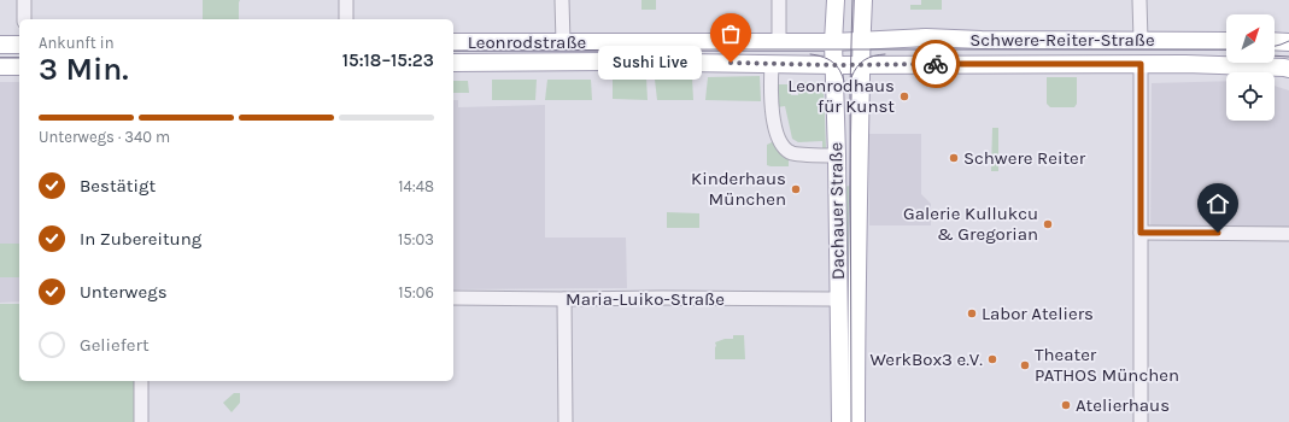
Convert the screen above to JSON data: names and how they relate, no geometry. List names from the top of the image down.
{
  "streets": {
    "main road": ["Schwere-Reiter-Straße", "Leonrodstraße", "Dachauer Straße"],
    "street": ["Maria-Luiko-Straße"]
  },
  "crossings": [
    ["Schwere-Reiter-Straße", "Leonrodstraße"],
    ["Schwere-Reiter-Straße", "Dachauer Straße"],
    ["Leonrodstraße", "Dachauer Straße"],
    ["Dachauer Straße", "Maria-Luiko-Straße"]
  ],
  "places": [
    "Sushi Live",
    "Leonrodhaus für Kunst",
    "Schwere Reiter",
    "Kinderhaus München",
    "Galerie Kullukcu & Gregorian",
    "Labor Ateliers",
    "WerkBox3 e.V.",
    "Theater PATHOS München",
    "Atelierhaus"
  ],
  "north": "top right",
  "page": {
    "heading": ["3 Min.", "Ankunft in", "15:18–15:23"],
    "bubble": "Sushi Live",
    "bar": "Unterwegs · 340 m",
    "list": [
      ["Bestätigt", "14:48"],
      ["In Zubereitung", "15:03"],
      ["Unterwegs", "15:06"],
      "Geliefert"
    ]
  }
}
